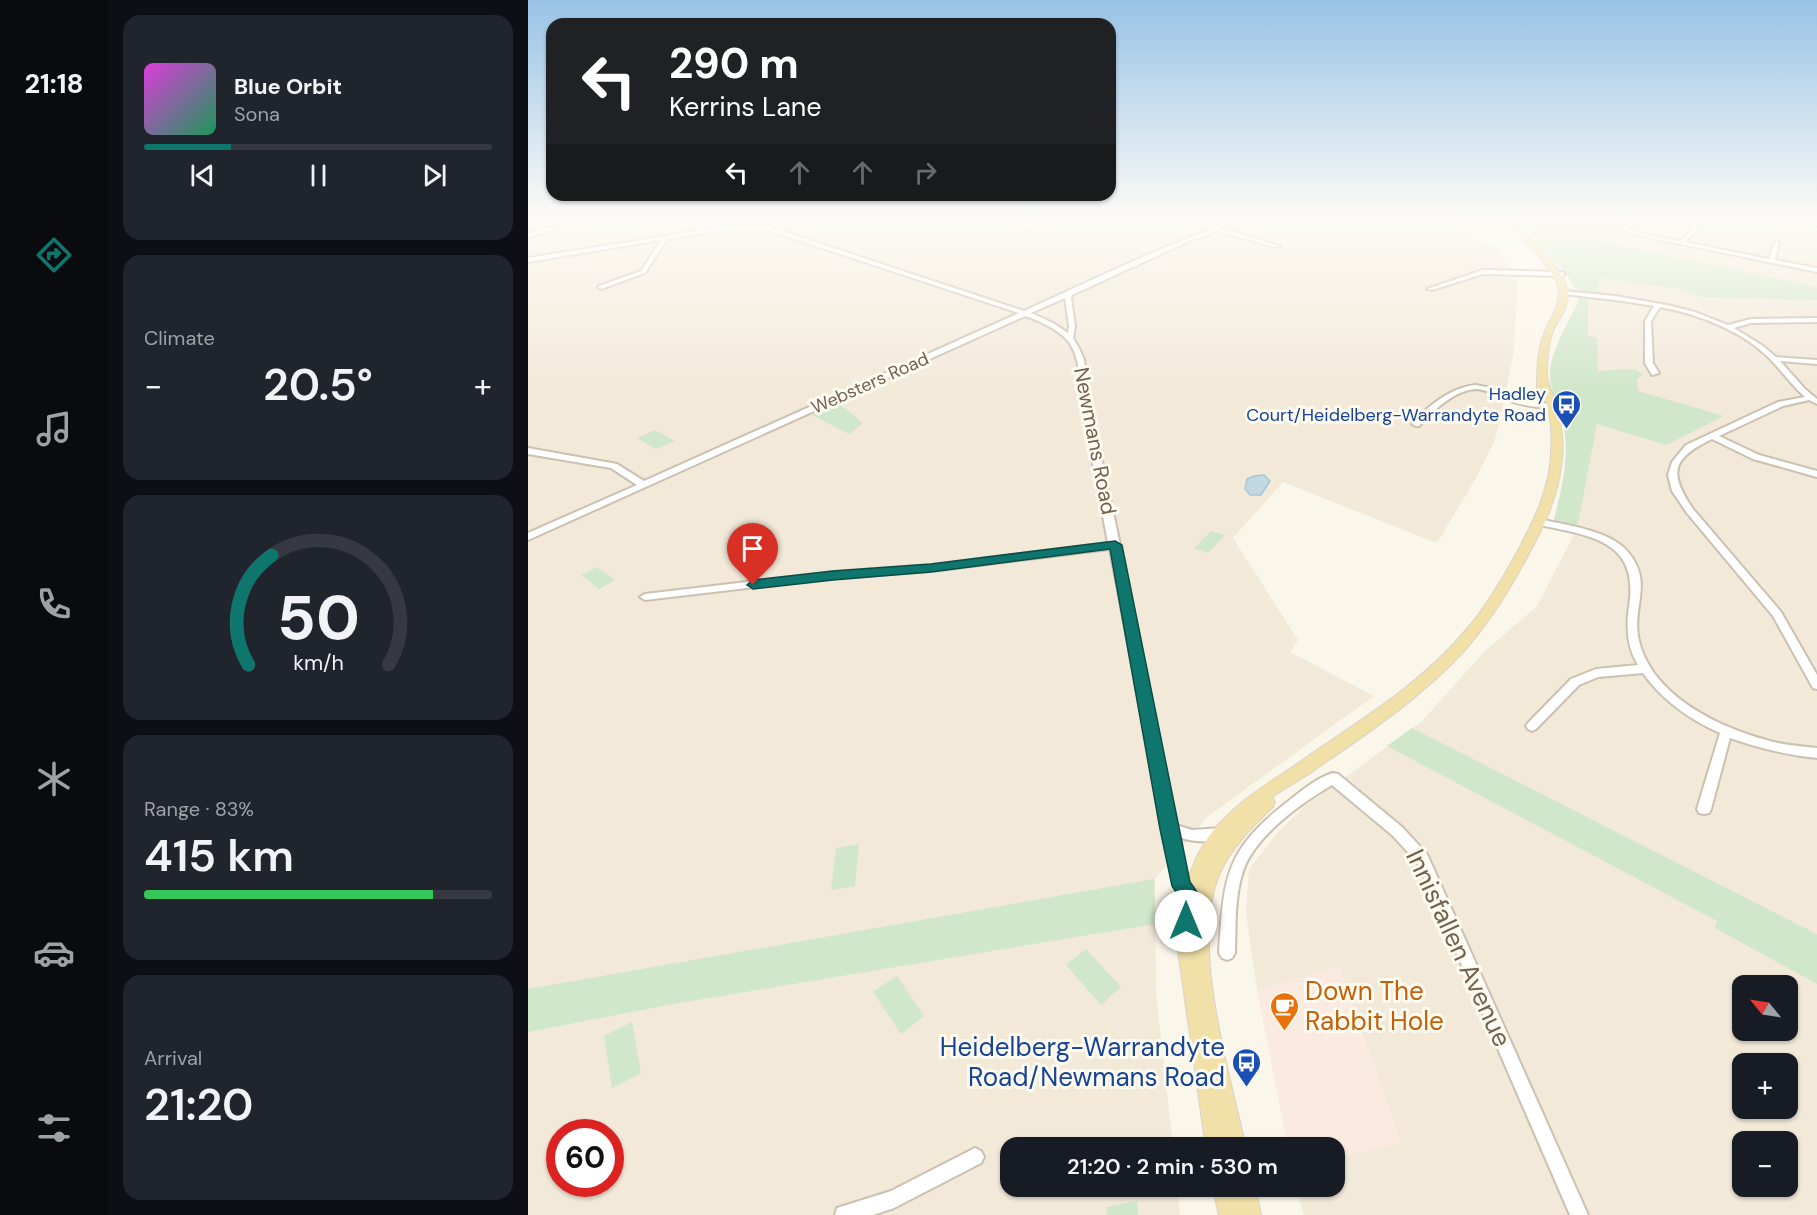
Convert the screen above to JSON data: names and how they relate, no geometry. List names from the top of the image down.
{
  "streets": {
    "main road": ["Newmans Road"],
    "street": ["Websters Road", "Innisfallen Avenue"]
  },
  "crossings": [
    ["Websters Road", "Newmans Road"]
  ],
  "places": {
    "bus stop": ["Hadley Court/Heidelberg-Warrandyte Road", "Heidelberg-Warrandyte Road/Newmans Road"],
    "cafe": ["Down The Rabbit Hole"]
  },
  "north": "top left",
  "page": {
    "tabs": "21:18",
    "turn": ["290 m", "Kerrins Lane"],
    "song": ["Blue Orbit", "Sona"],
    "tile": [
      "Climate",
      ["Range · 83%", "415 km"],
      ["Arrival", "21:20"]
    ],
    "heat": ["−", "20.5°", "+"],
    "map_buttons": ["+", "−"],
    "limit": "60",
    "trip": "21:20 · 2 min · 530 m",
    "gauge": ["50", "km/h"]
  }
}
